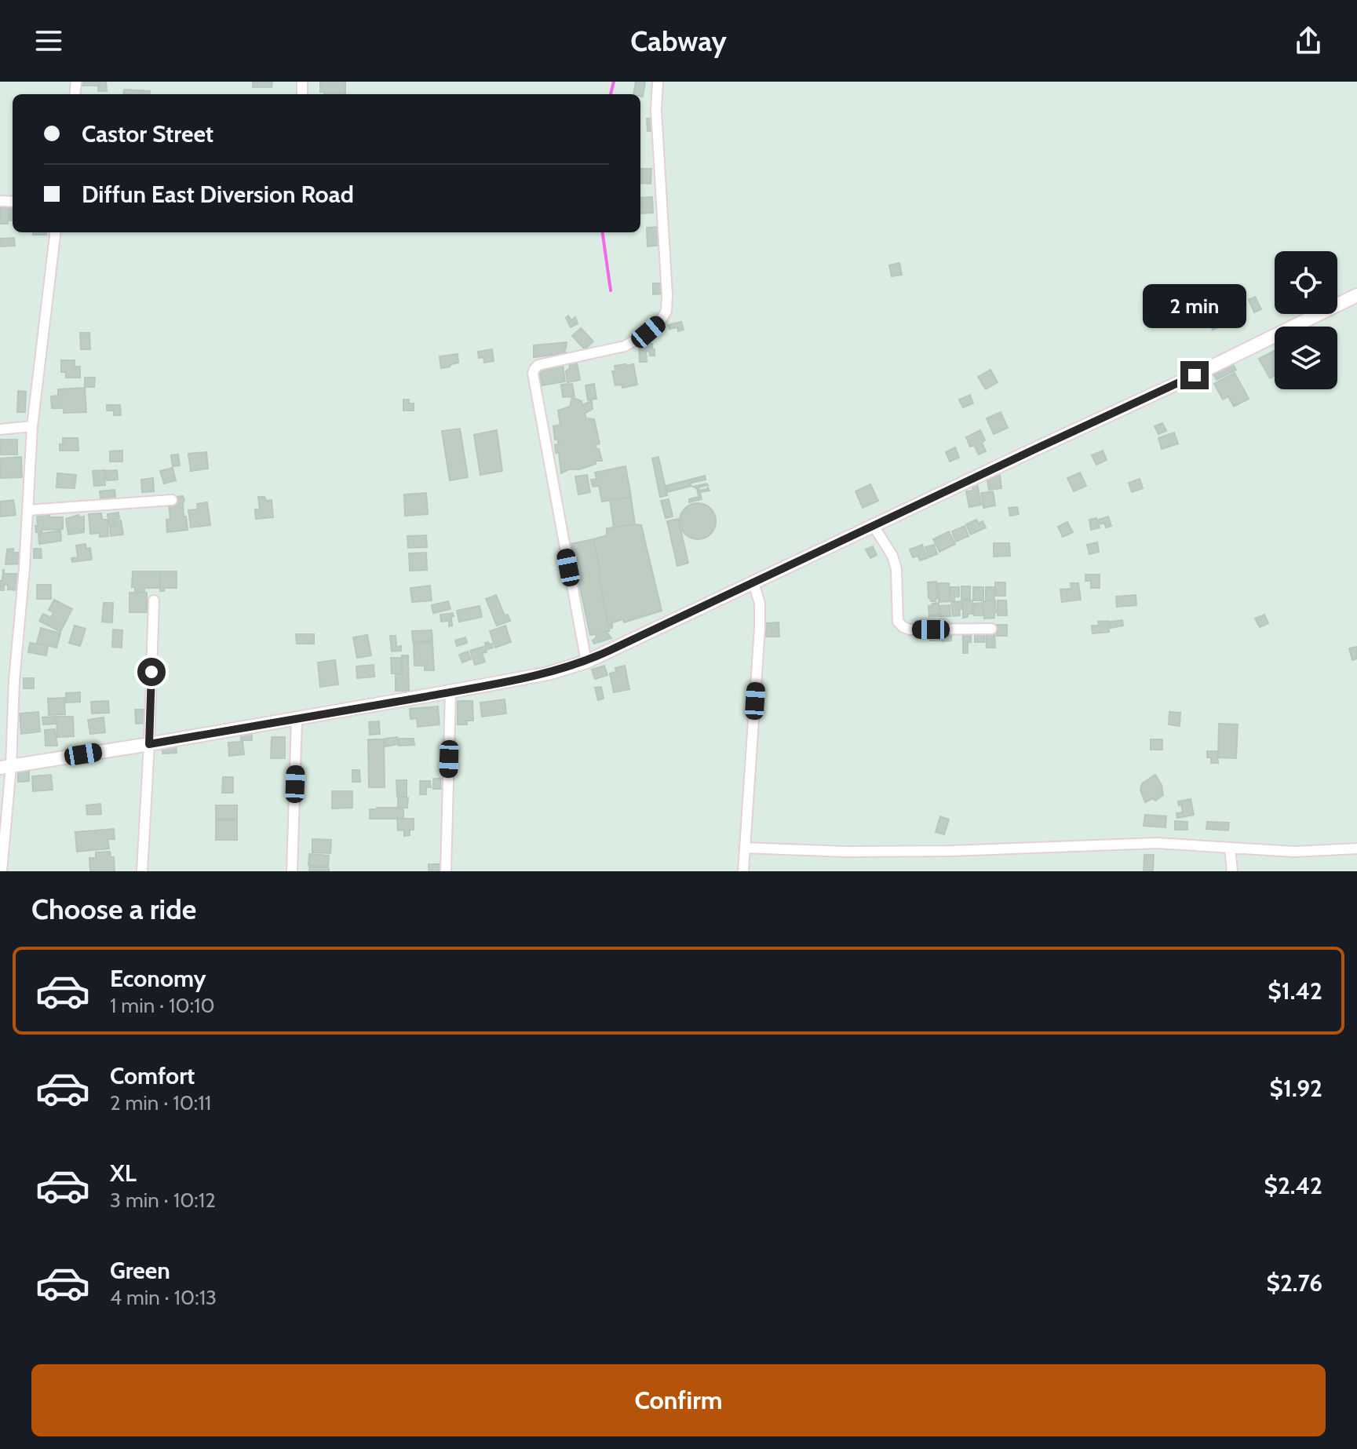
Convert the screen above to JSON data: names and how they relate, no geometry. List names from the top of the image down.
{
  "page": {
    "header": "Cabway",
    "banner": ["Castor Street", "Diffun East Diversion Road"],
    "bubble": "2 min",
    "heading": "Choose a ride",
    "list": [
      {
        "name": "Economy",
        "note": "1 min · 10:10",
        "value": "$1.42"
      },
      {
        "name": "Comfort",
        "note": "2 min · 10:11",
        "value": "$1.92"
      },
      {
        "name": "XL",
        "note": "3 min · 10:12",
        "value": "$2.42"
      },
      {
        "name": "Green",
        "note": "4 min · 10:13",
        "value": "$2.76"
      }
    ],
    "buttons": "Confirm"
  }
}
